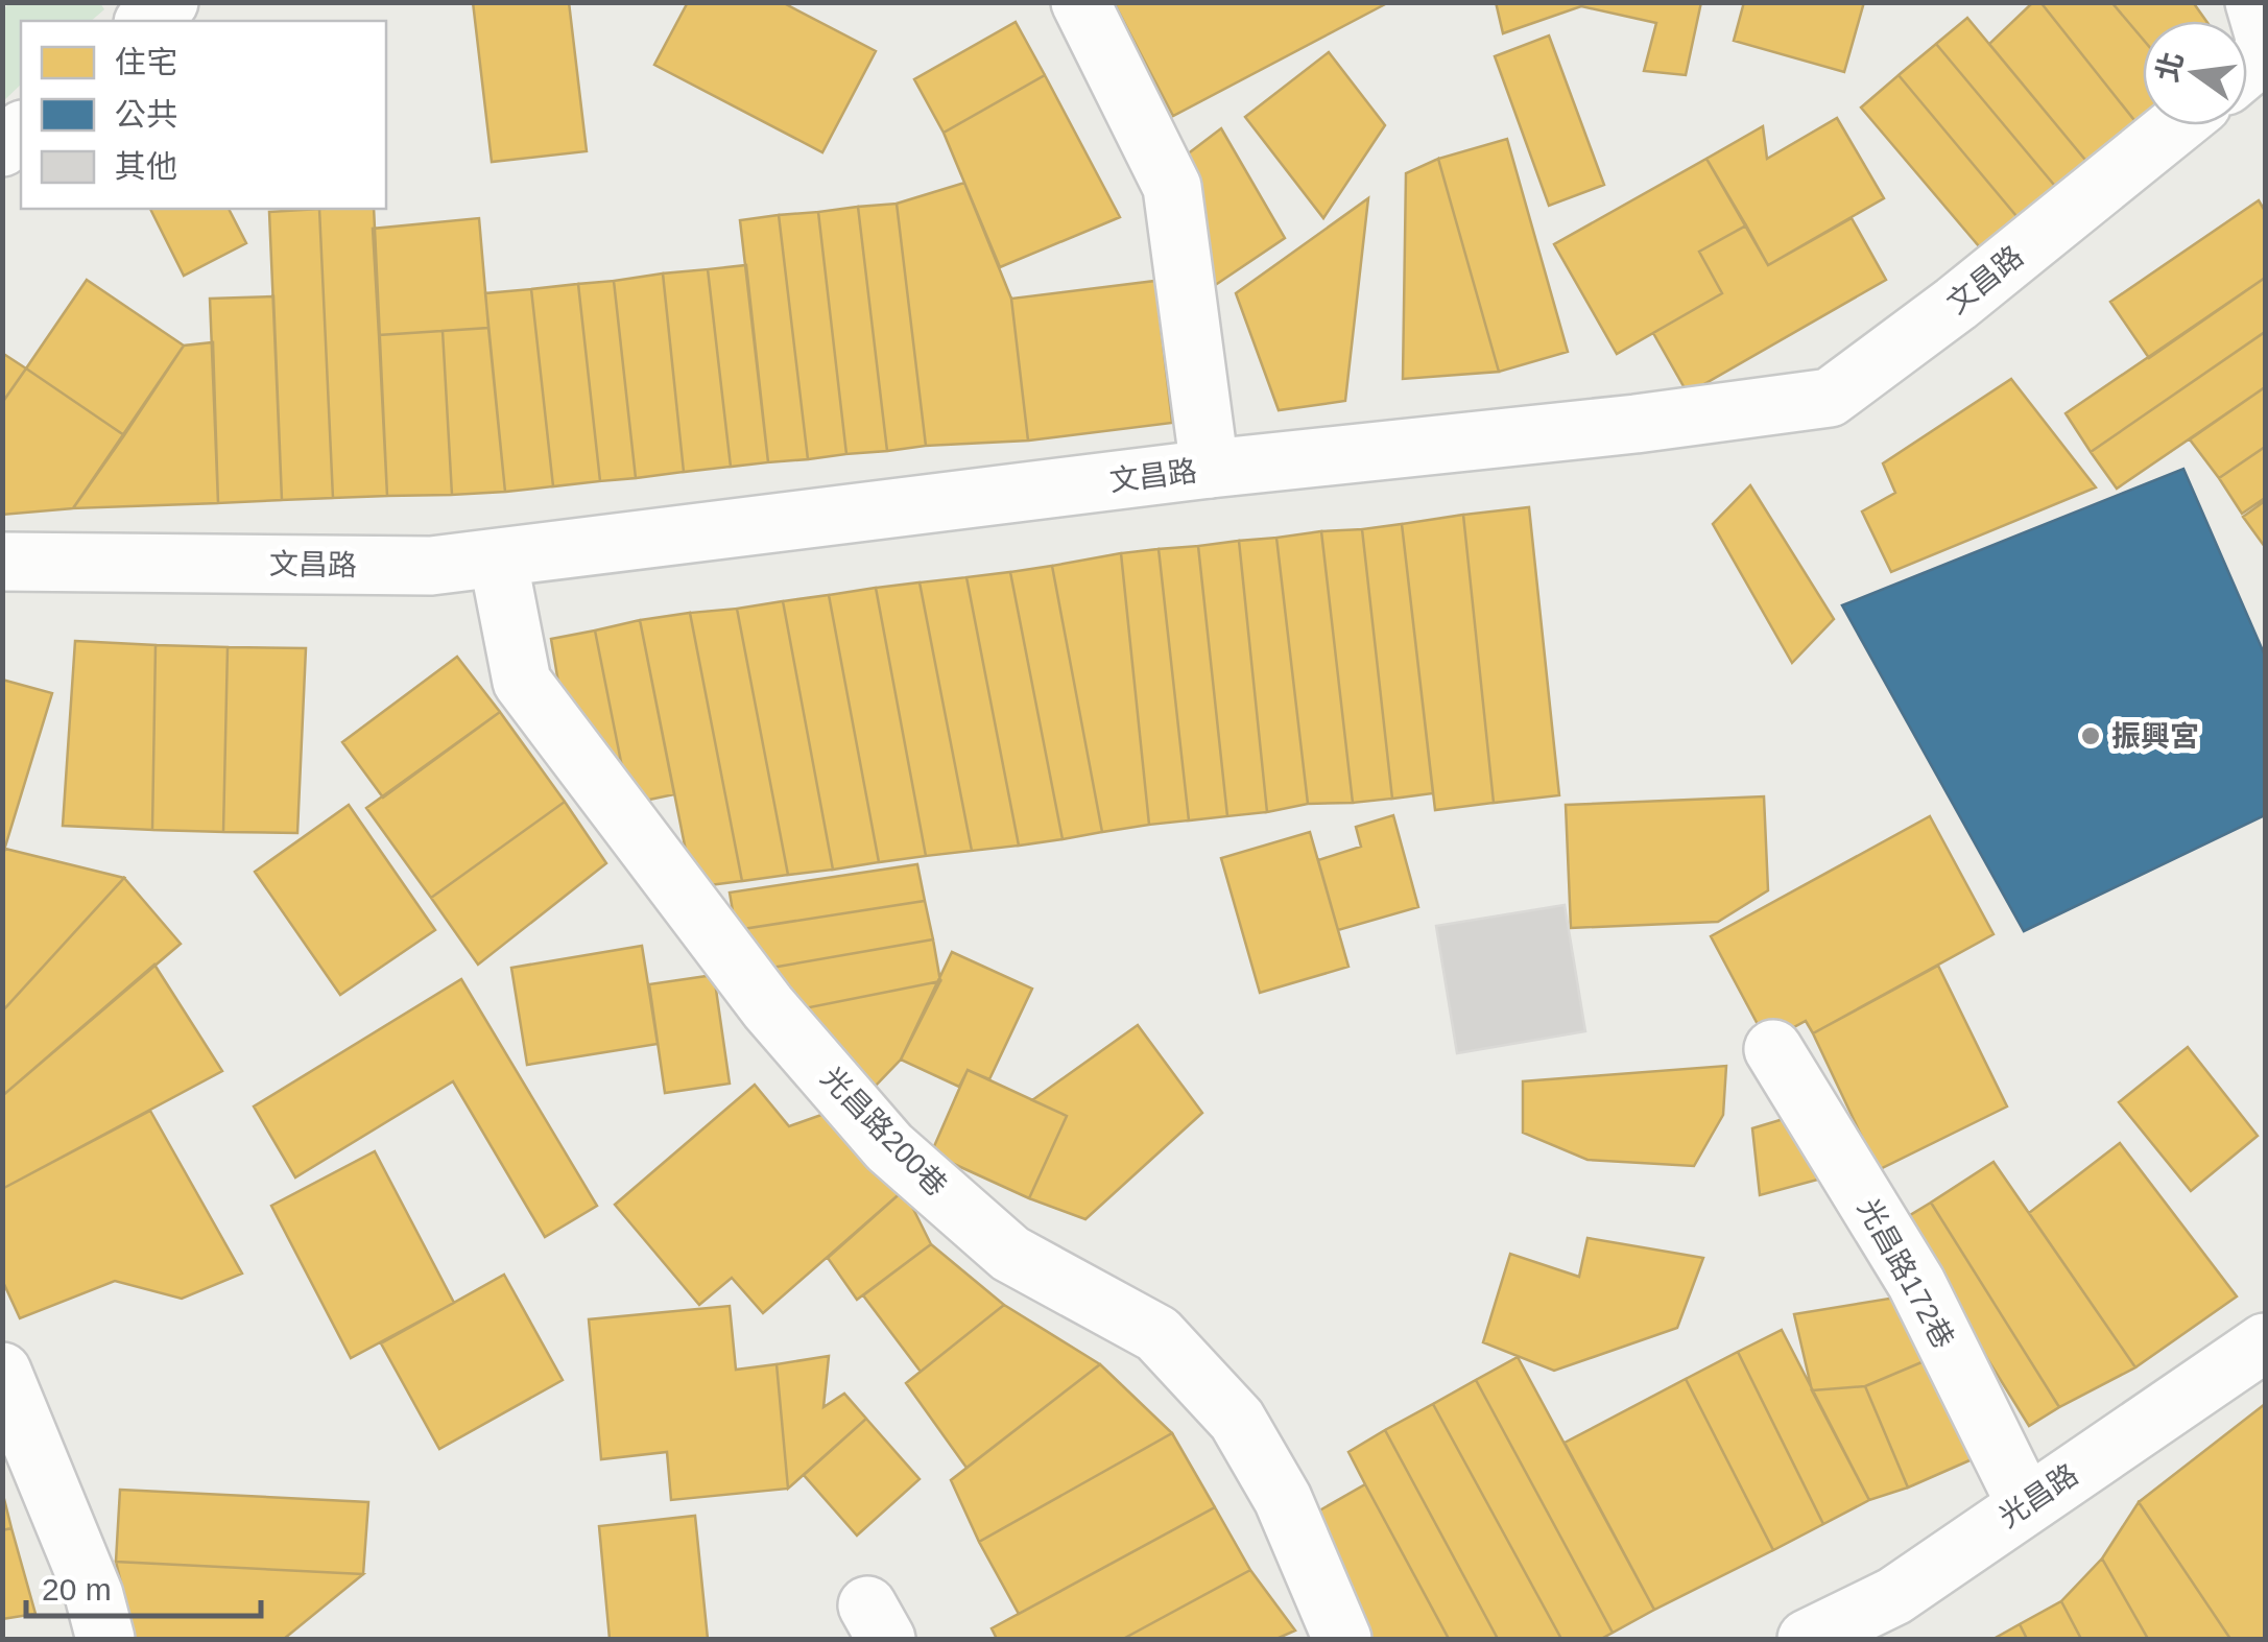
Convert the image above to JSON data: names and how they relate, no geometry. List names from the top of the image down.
{
  "streets": {
    "street": [
      "文昌路",
      "光昌路200巷",
      "光昌路172巷",
      "光昌路"
    ]
  },
  "crossings": [
    ["文昌路", "光昌路200巷"],
    ["光昌路172巷", "光昌路"]
  ],
  "places": ["振興宮"],
  "legend": ["住宅", "公共", "其他"],
  "scale_bar": "20 m",
  "north": "left"
}
